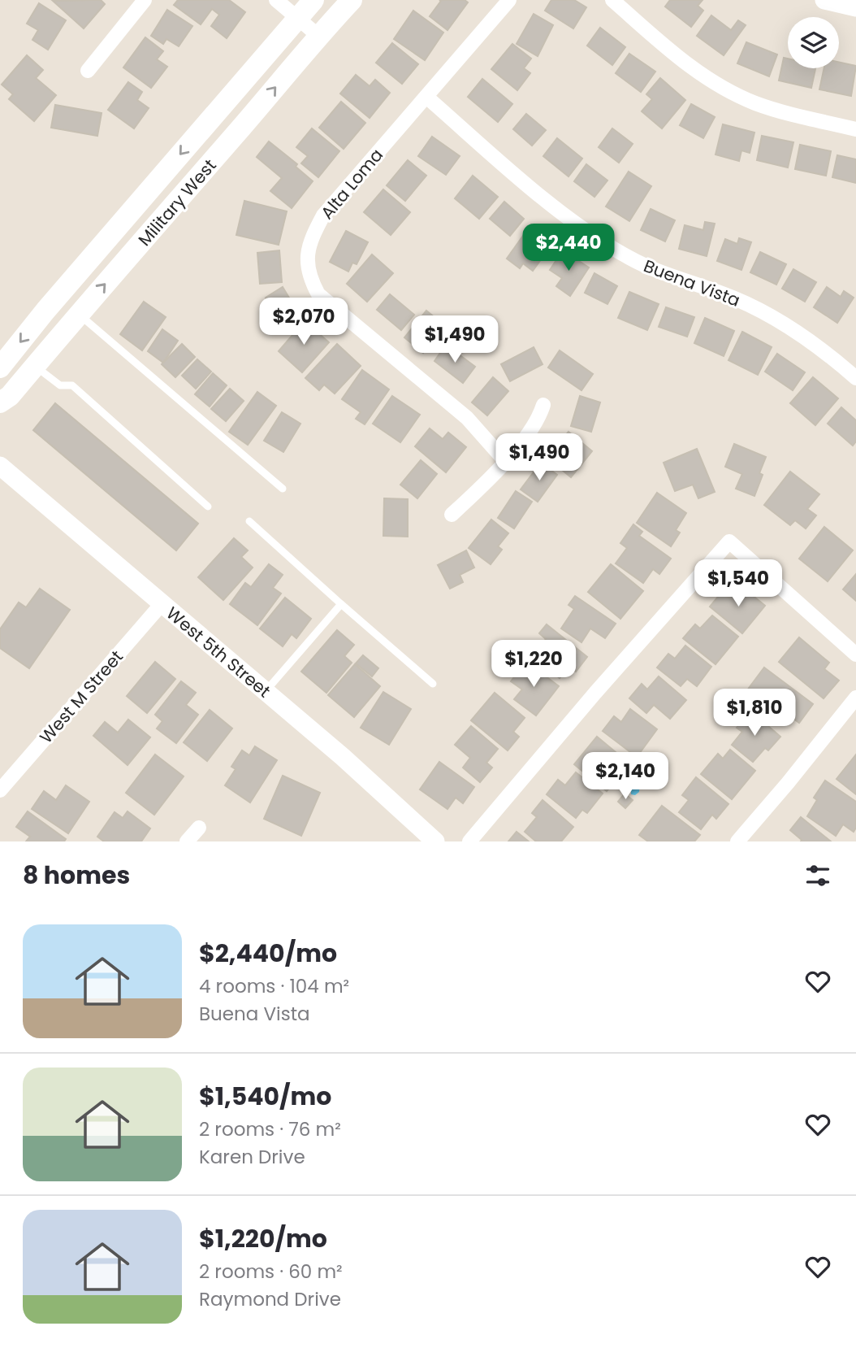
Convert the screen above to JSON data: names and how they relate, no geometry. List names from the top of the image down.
{
  "streets": {
    "main road": ["Military West"],
    "street": [
      "Alta Loma",
      "Buena Vista",
      "West 5th Street",
      "West M Street"
    ]
  },
  "crossings": [
    ["Alta Loma", "Buena Vista"],
    ["West 5th Street", "West M Street"]
  ],
  "page": {
    "price": [
      "$2,440",
      "$2,070",
      "$1,490",
      "$1,490",
      "$1,540",
      "$1,220",
      "$1,810",
      "$2,140"
    ],
    "heading": "8 homes",
    "list": [
      {
        "name": "$2,440/mo",
        "note": "4 rooms · 104 m² · Buena Vista"
      },
      {
        "name": "$1,540/mo",
        "note": "2 rooms · 76 m² · Karen Drive"
      },
      {
        "name": "$1,220/mo",
        "note": "2 rooms · 60 m² · Raymond Drive"
      }
    ]
  }
}
